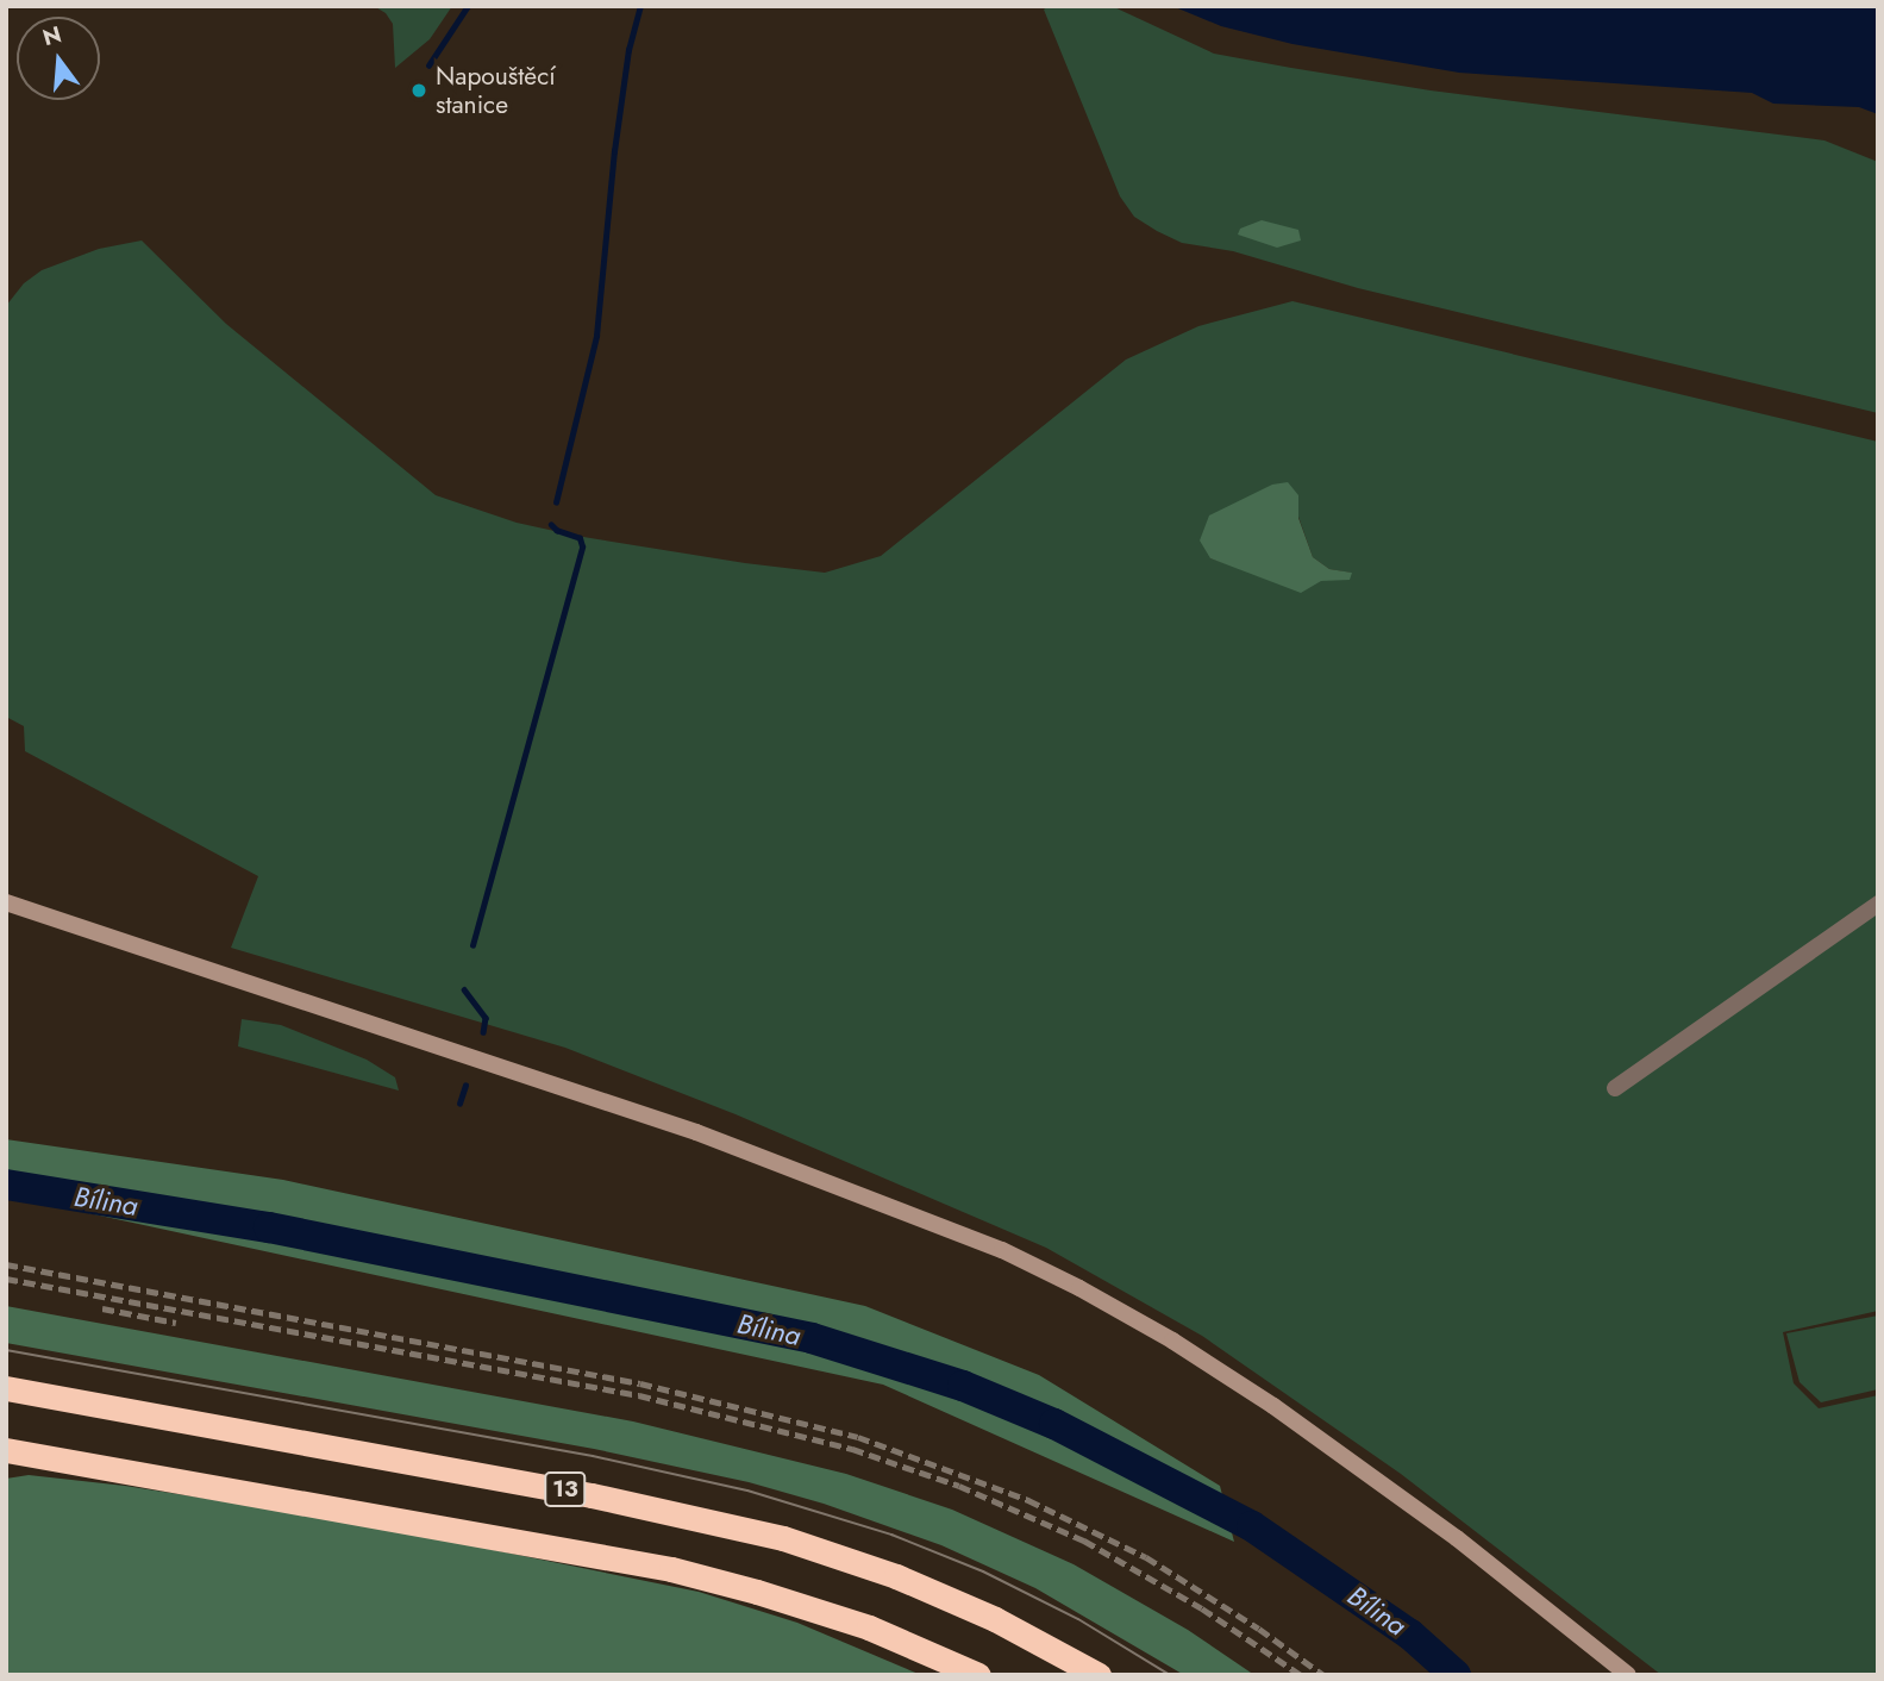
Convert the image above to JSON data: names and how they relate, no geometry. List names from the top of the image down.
{
  "streets": {
    "highway": ["13"]
  },
  "water": ["Bílina"],
  "places": ["Napouštěcí stanice"],
  "north": "top"
}
